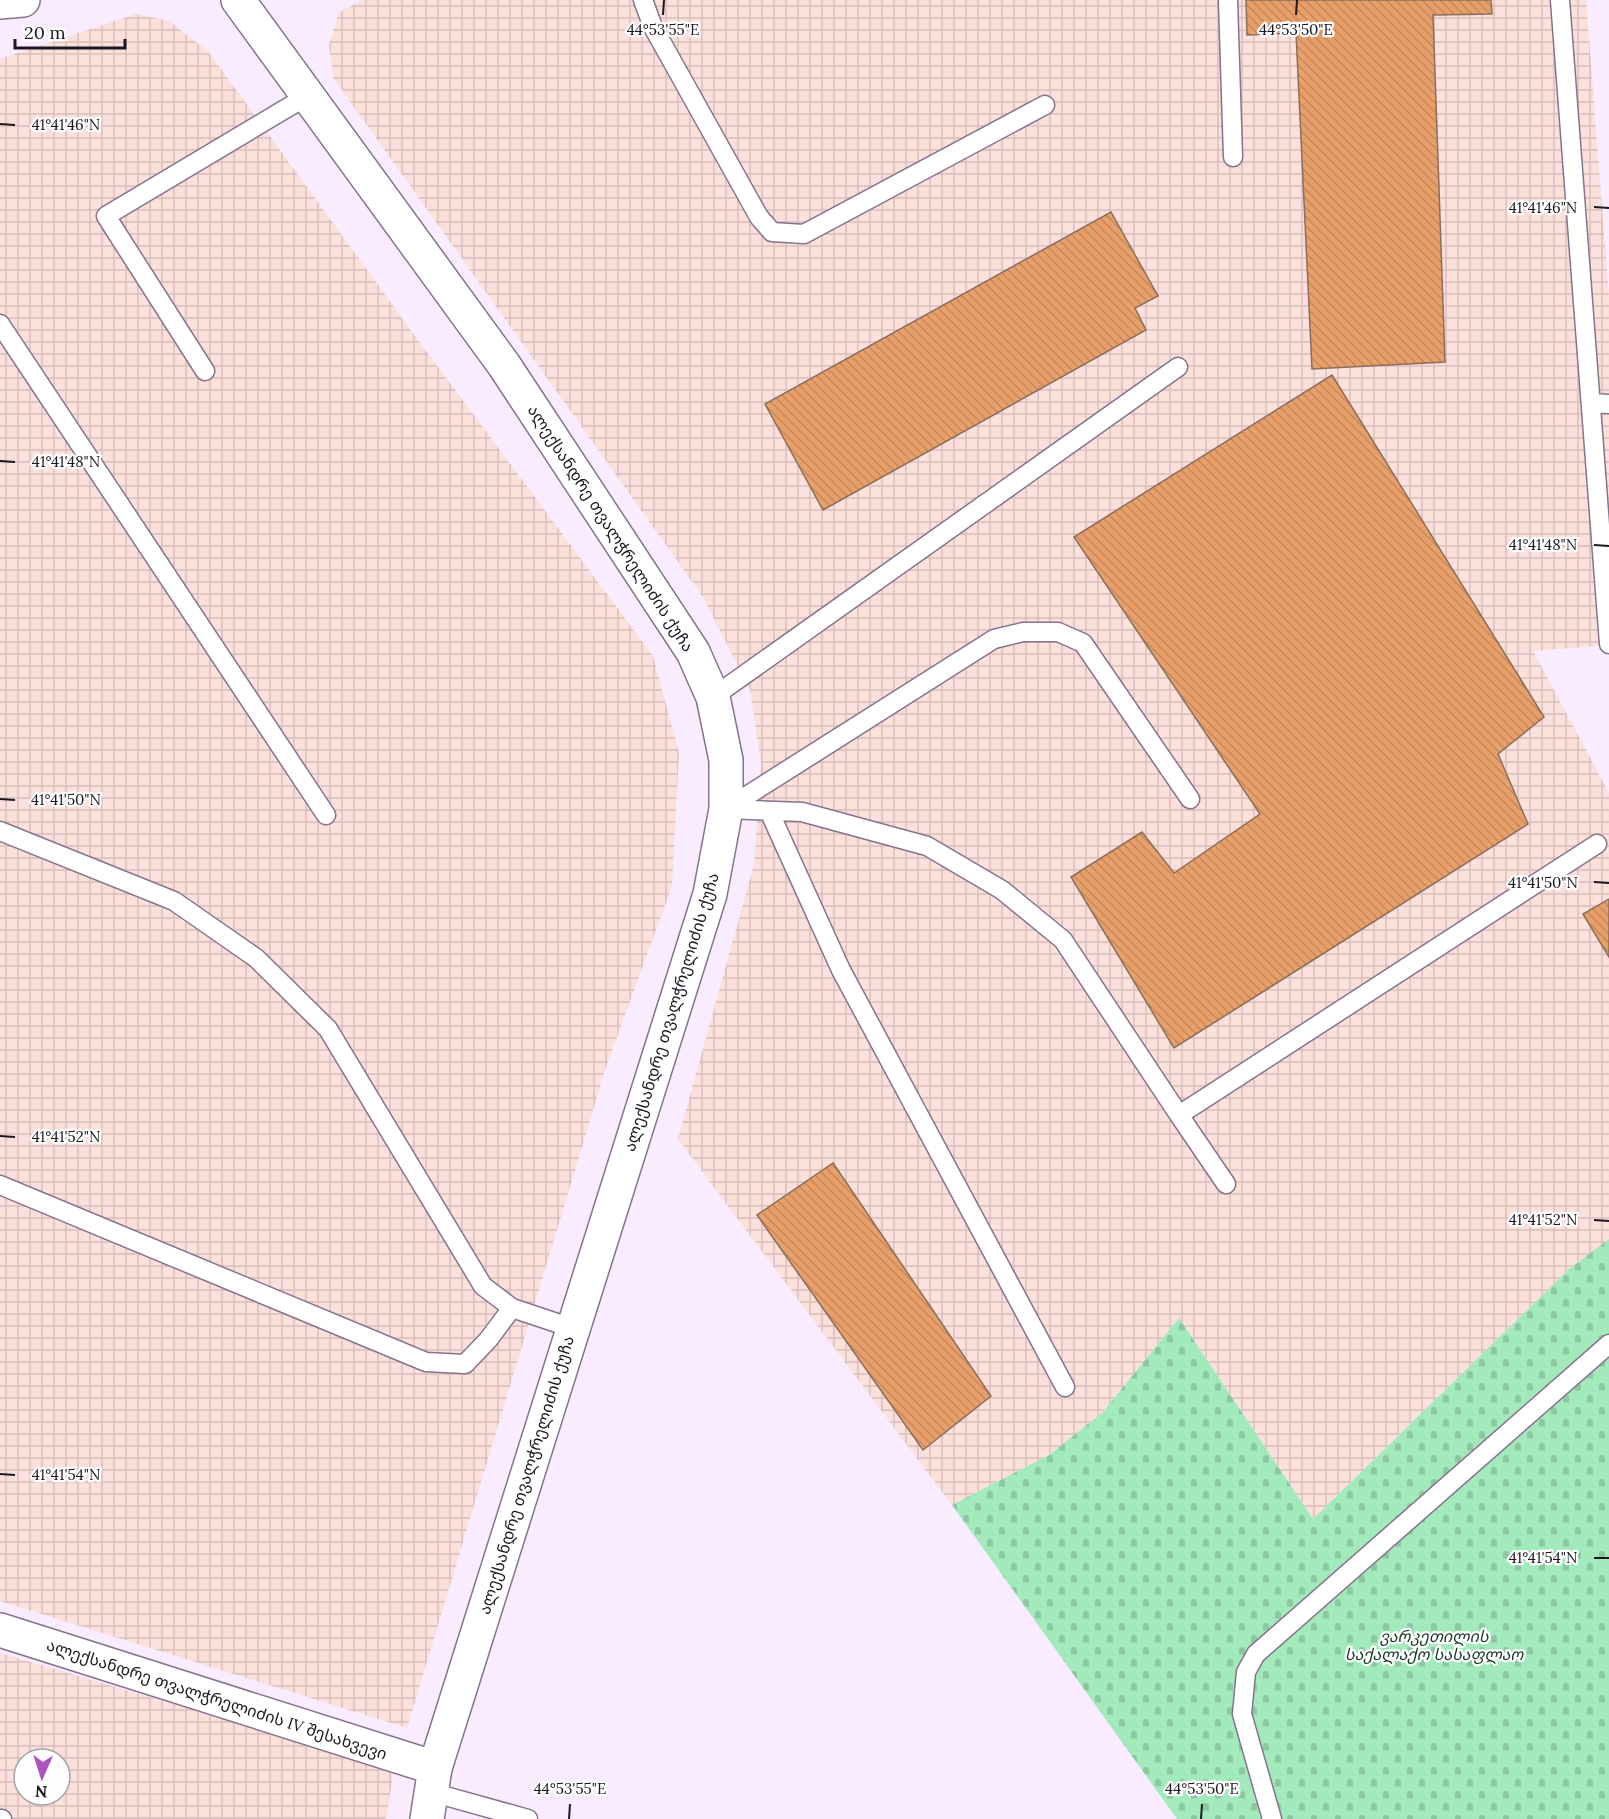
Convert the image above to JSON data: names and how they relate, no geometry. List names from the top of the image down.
{
  "streets": {
    "street": ["ალექსანდრე თვალჭრელიძის ქუჩა", "ალექსანდრე თვალჭრელიძის IV შესახვევი"]
  },
  "crossings": [
    ["ალექსანდრე თვალჭრელიძის ქუჩა", "ალექსანდრე თვალჭრელიძის IV შესახვევი"]
  ],
  "parks": ["ვარკეთილის საქალაქო სასაფლაო"],
  "scale_bar": "20 m",
  "north": "bottom",
  "coordinates": [
    "44°53'55\"E",
    "44°53'50\"E",
    "41°41'46\"N",
    "41°41'48\"N",
    "41°41'50\"N",
    "41°41'52\"N",
    "41°41'54\"N"
  ]
}
